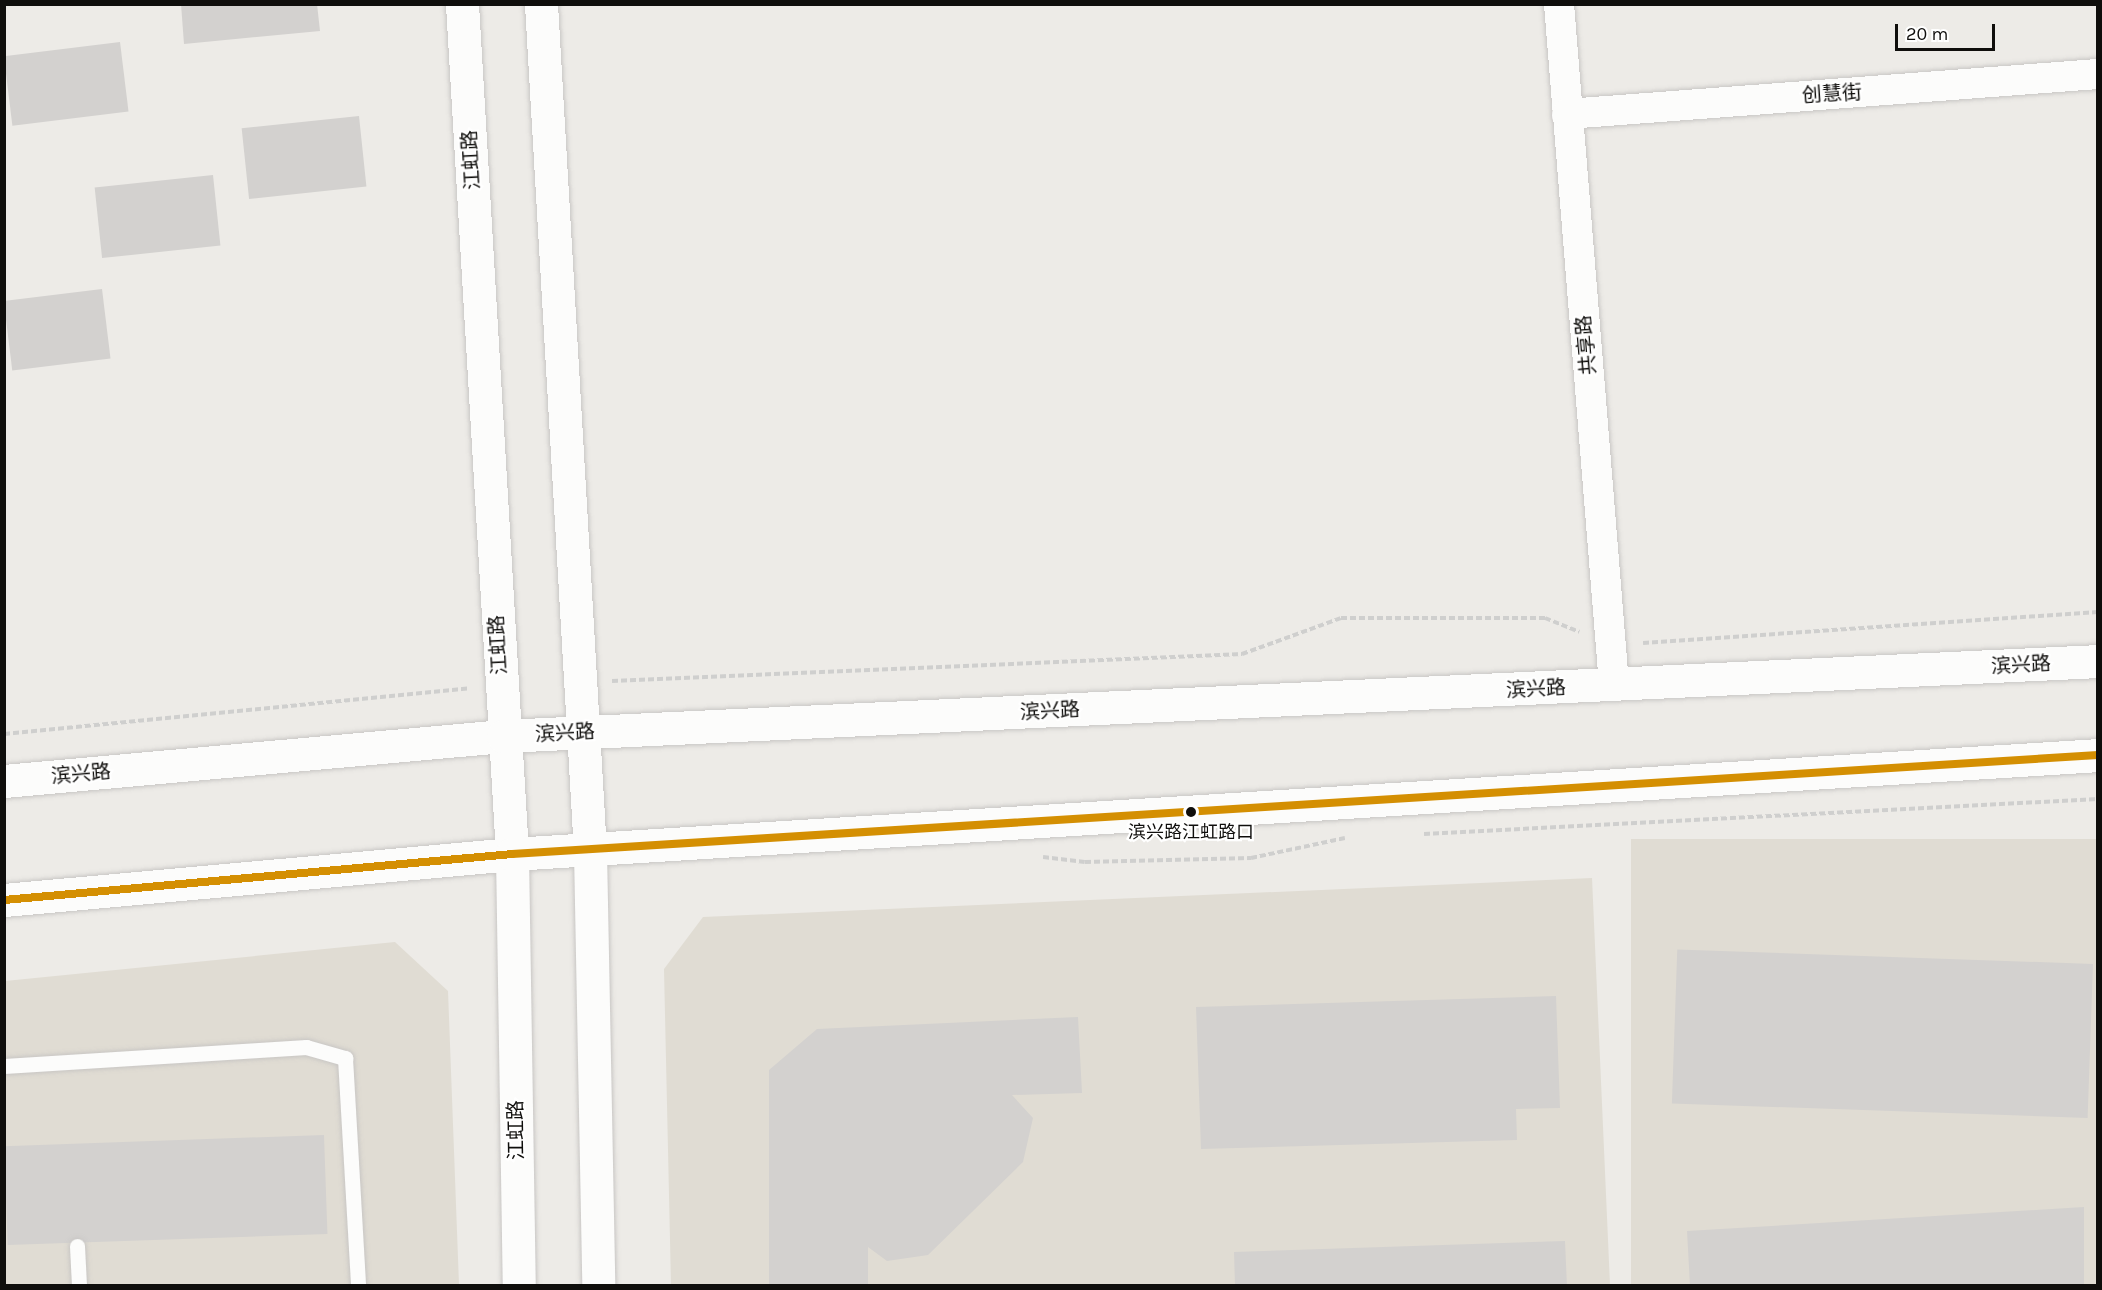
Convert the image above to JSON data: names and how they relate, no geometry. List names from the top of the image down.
{
  "streets": {
    "main road": ["江虹路", "滨兴路"],
    "street": ["创慧街", "共享路"]
  },
  "crossings": [
    ["创慧街", "共享路"],
    ["江虹路", "滨兴路"],
    ["共享路", "滨兴路"]
  ],
  "places": ["滨兴路江虹路口"],
  "scale_bar": "20 m"
}
